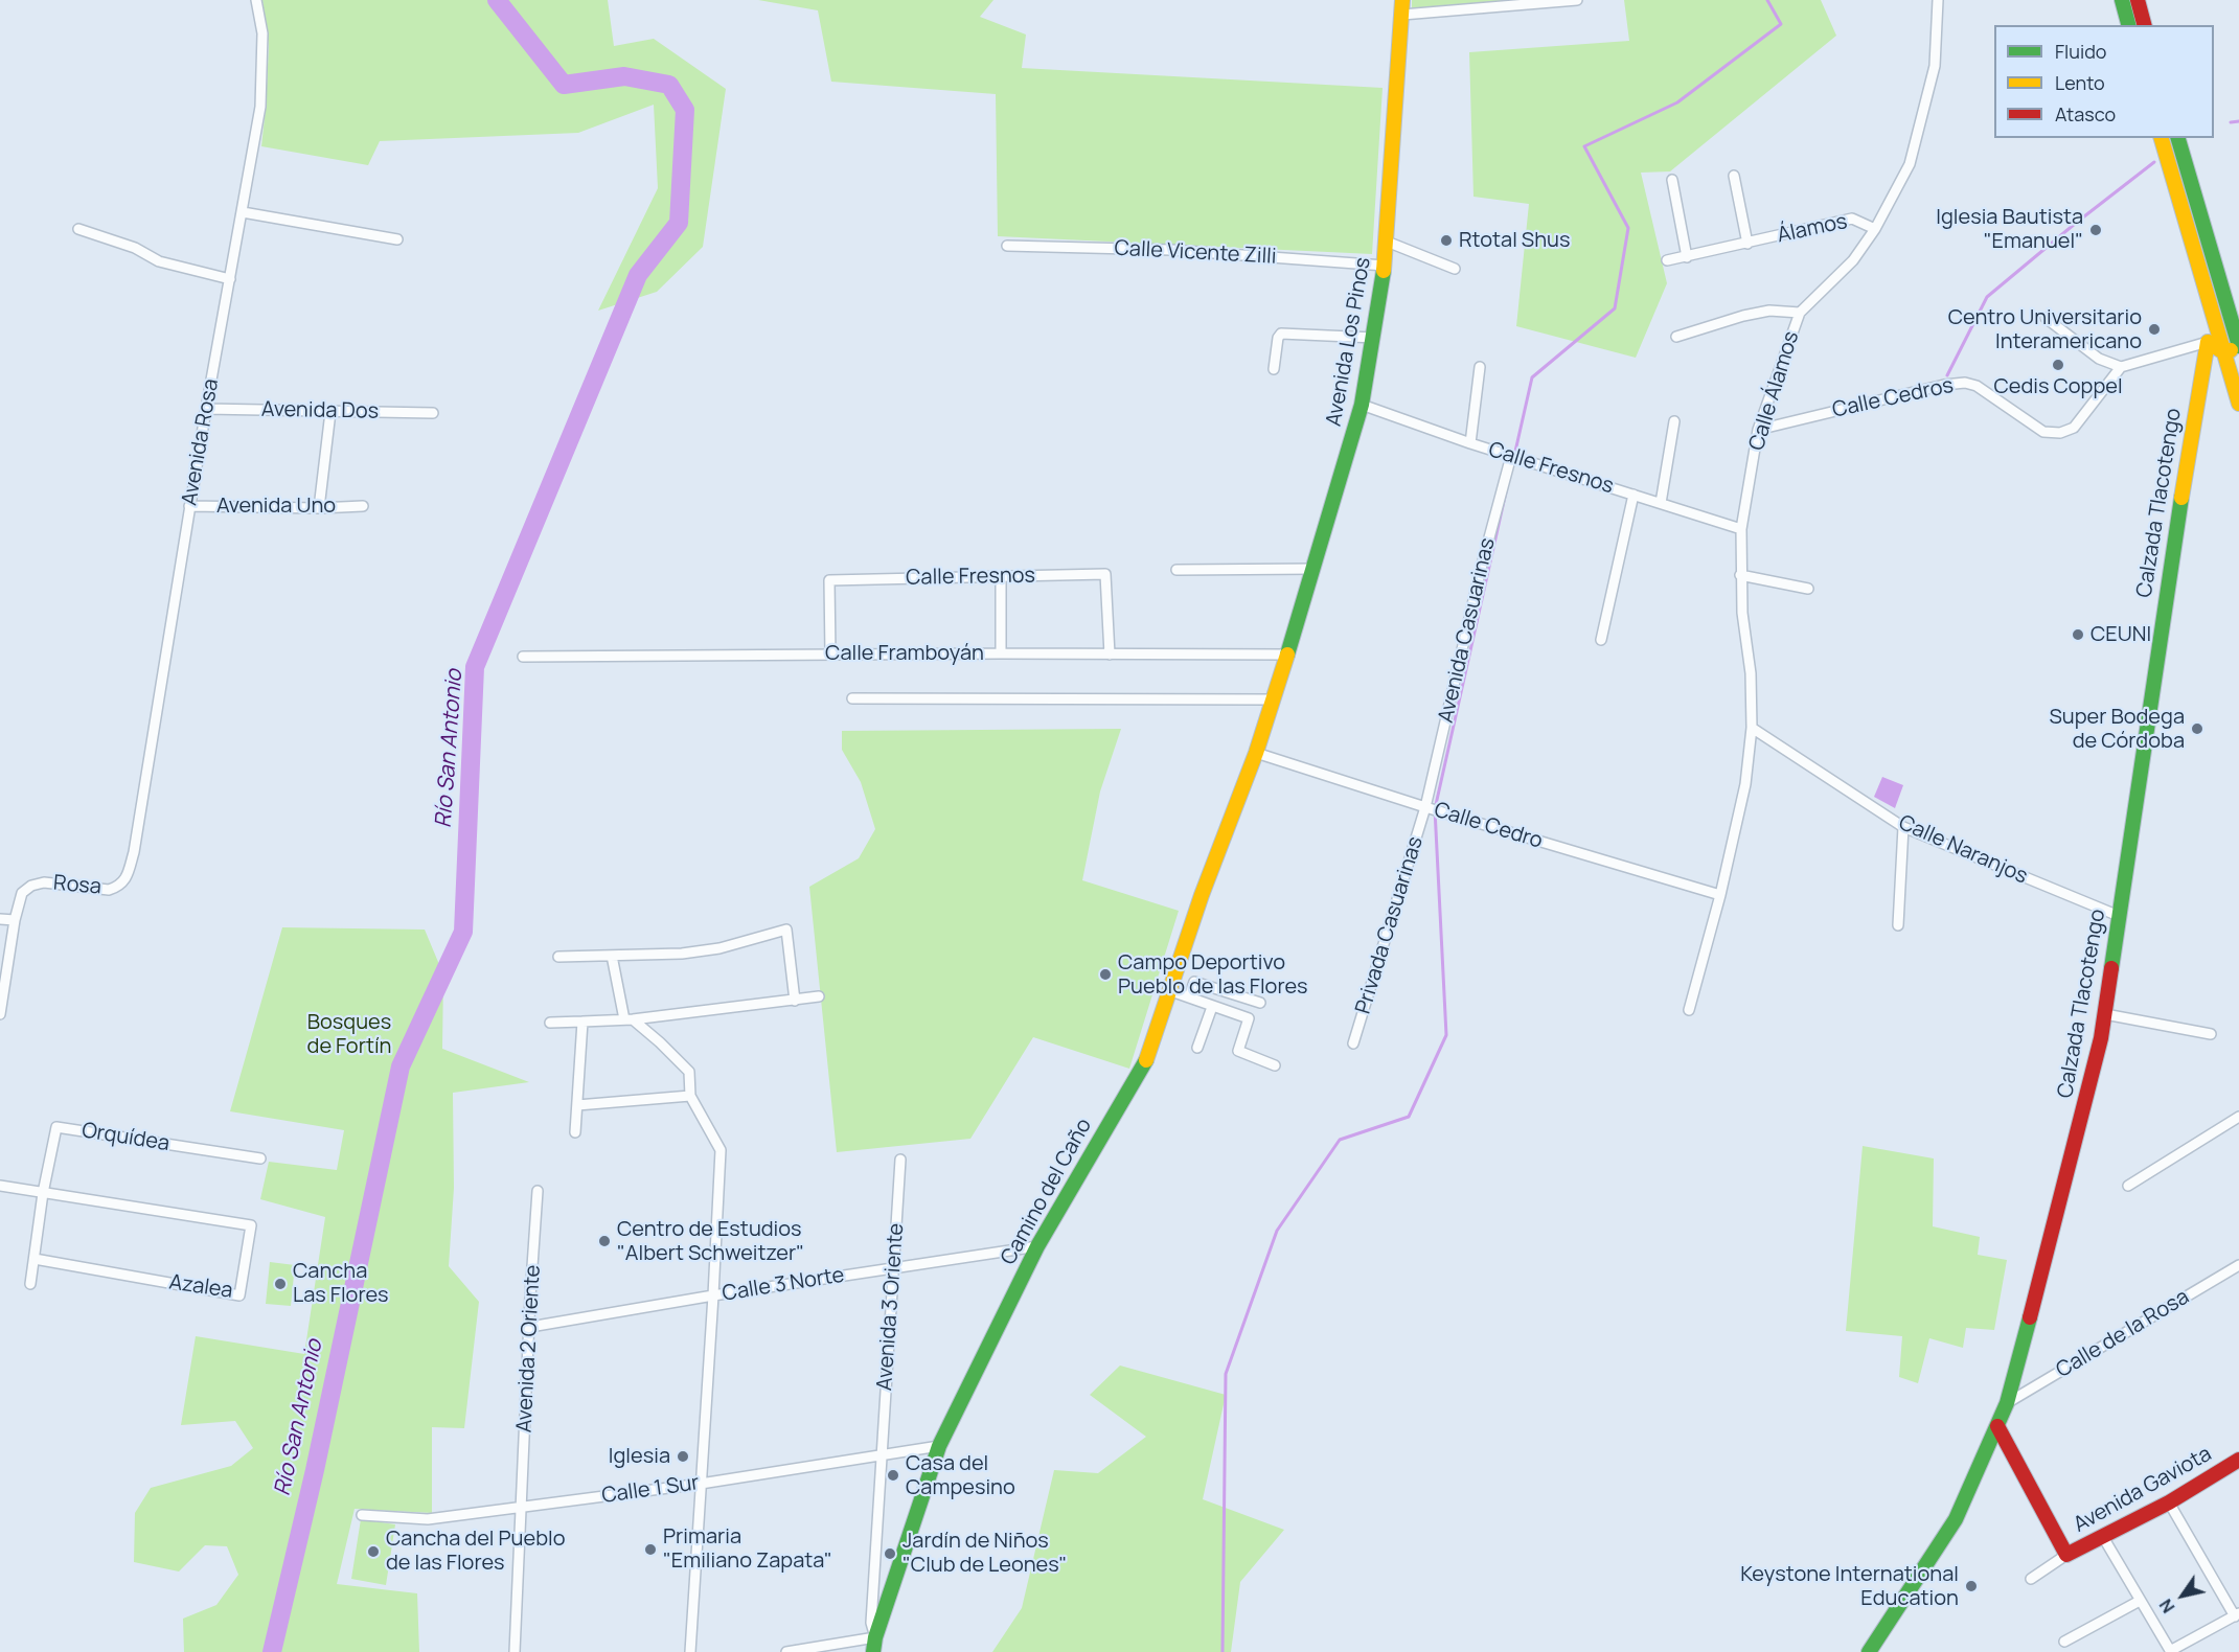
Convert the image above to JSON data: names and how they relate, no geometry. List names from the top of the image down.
{
  "streets": {
    "street": [
      "Álamos",
      "Calle Vicente Zilli",
      "Avenida Los Pinos",
      "Calle Álamos",
      "Calle Cedros",
      "Avenida Dos",
      "Avenida Rosa",
      "Calle Fresnos",
      "Calzada Tlacotengo",
      "Avenida Uno",
      "Avenida Casuarinas",
      "Calle Framboyán",
      "Calle Cedro",
      "Calle Naranjos",
      "Rosa",
      "Privada Casuarinas",
      "Orquídea",
      "Camino del Caño",
      "Calle 3 Norte",
      "Azalea",
      "Avenida 3 Oriente",
      "Calle de la Rosa",
      "Avenida 2 Oriente",
      "Calle 1 Sur",
      "Avenida Gaviota"
    ]
  },
  "crossings": [
    ["Álamos", "Calle Álamos"],
    ["Calle Vicente Zilli", "Avenida Los Pinos"],
    ["Avenida Los Pinos", "Calle Fresnos"],
    ["Avenida Los Pinos", "Calle Framboyán"],
    ["Avenida Los Pinos", "Calle Cedro"],
    ["Avenida Los Pinos", "Camino del Caño"],
    ["Calle Álamos", "Calle Cedros"],
    ["Calle Álamos", "Calle Fresnos"],
    ["Calle Álamos", "Calle Cedro"],
    ["Calle Álamos", "Calle Naranjos"],
    ["Avenida Dos", "Avenida Rosa"],
    ["Avenida Rosa", "Avenida Uno"],
    ["Avenida Rosa", "Rosa"],
    ["Calle Fresnos", "Avenida Casuarinas"],
    ["Calle Fresnos", "Calle Framboyán"],
    ["Calzada Tlacotengo", "Calle Naranjos"],
    ["Calzada Tlacotengo", "Calle de la Rosa"],
    ["Avenida Casuarinas", "Calle Cedro"],
    ["Avenida Casuarinas", "Privada Casuarinas"],
    ["Calle Cedro", "Privada Casuarinas"],
    ["Calle Cedro", "Camino del Caño"],
    ["Orquídea", "Azalea"],
    ["Camino del Caño", "Calle 3 Norte"],
    ["Camino del Caño", "Avenida 3 Oriente"],
    ["Camino del Caño", "Calle 1 Sur"],
    ["Calle 3 Norte", "Avenida 3 Oriente"],
    ["Calle 3 Norte", "Avenida 2 Oriente"],
    ["Avenida 3 Oriente", "Calle 1 Sur"],
    ["Avenida 2 Oriente", "Calle 1 Sur"]
  ],
  "water": ["Río San Antonio"],
  "parks": ["Bosques de Fortín"],
  "places": [
    "Iglesia Bautista \"Emanuel\"",
    "Rtotal Shus",
    "Centro Universitario Interamericano",
    "Cedis Coppel",
    "CEUNI",
    "Super Bodega de Córdoba",
    "Campo Deportivo Pueblo de las Flores",
    "Centro de Estudios \"Albert Schweitzer\"",
    "Cancha Las Flores",
    "Iglesia",
    "Casa del Campesino",
    "Primaria \"Emiliano Zapata\"",
    "Cancha del Pueblo de las Flores",
    "Jardín de Niños \"Club de Leones\"",
    "Keystone International Education"
  ],
  "legend": ["Fluido", "Lento", "Atasco"],
  "north": "bottom left"
}
